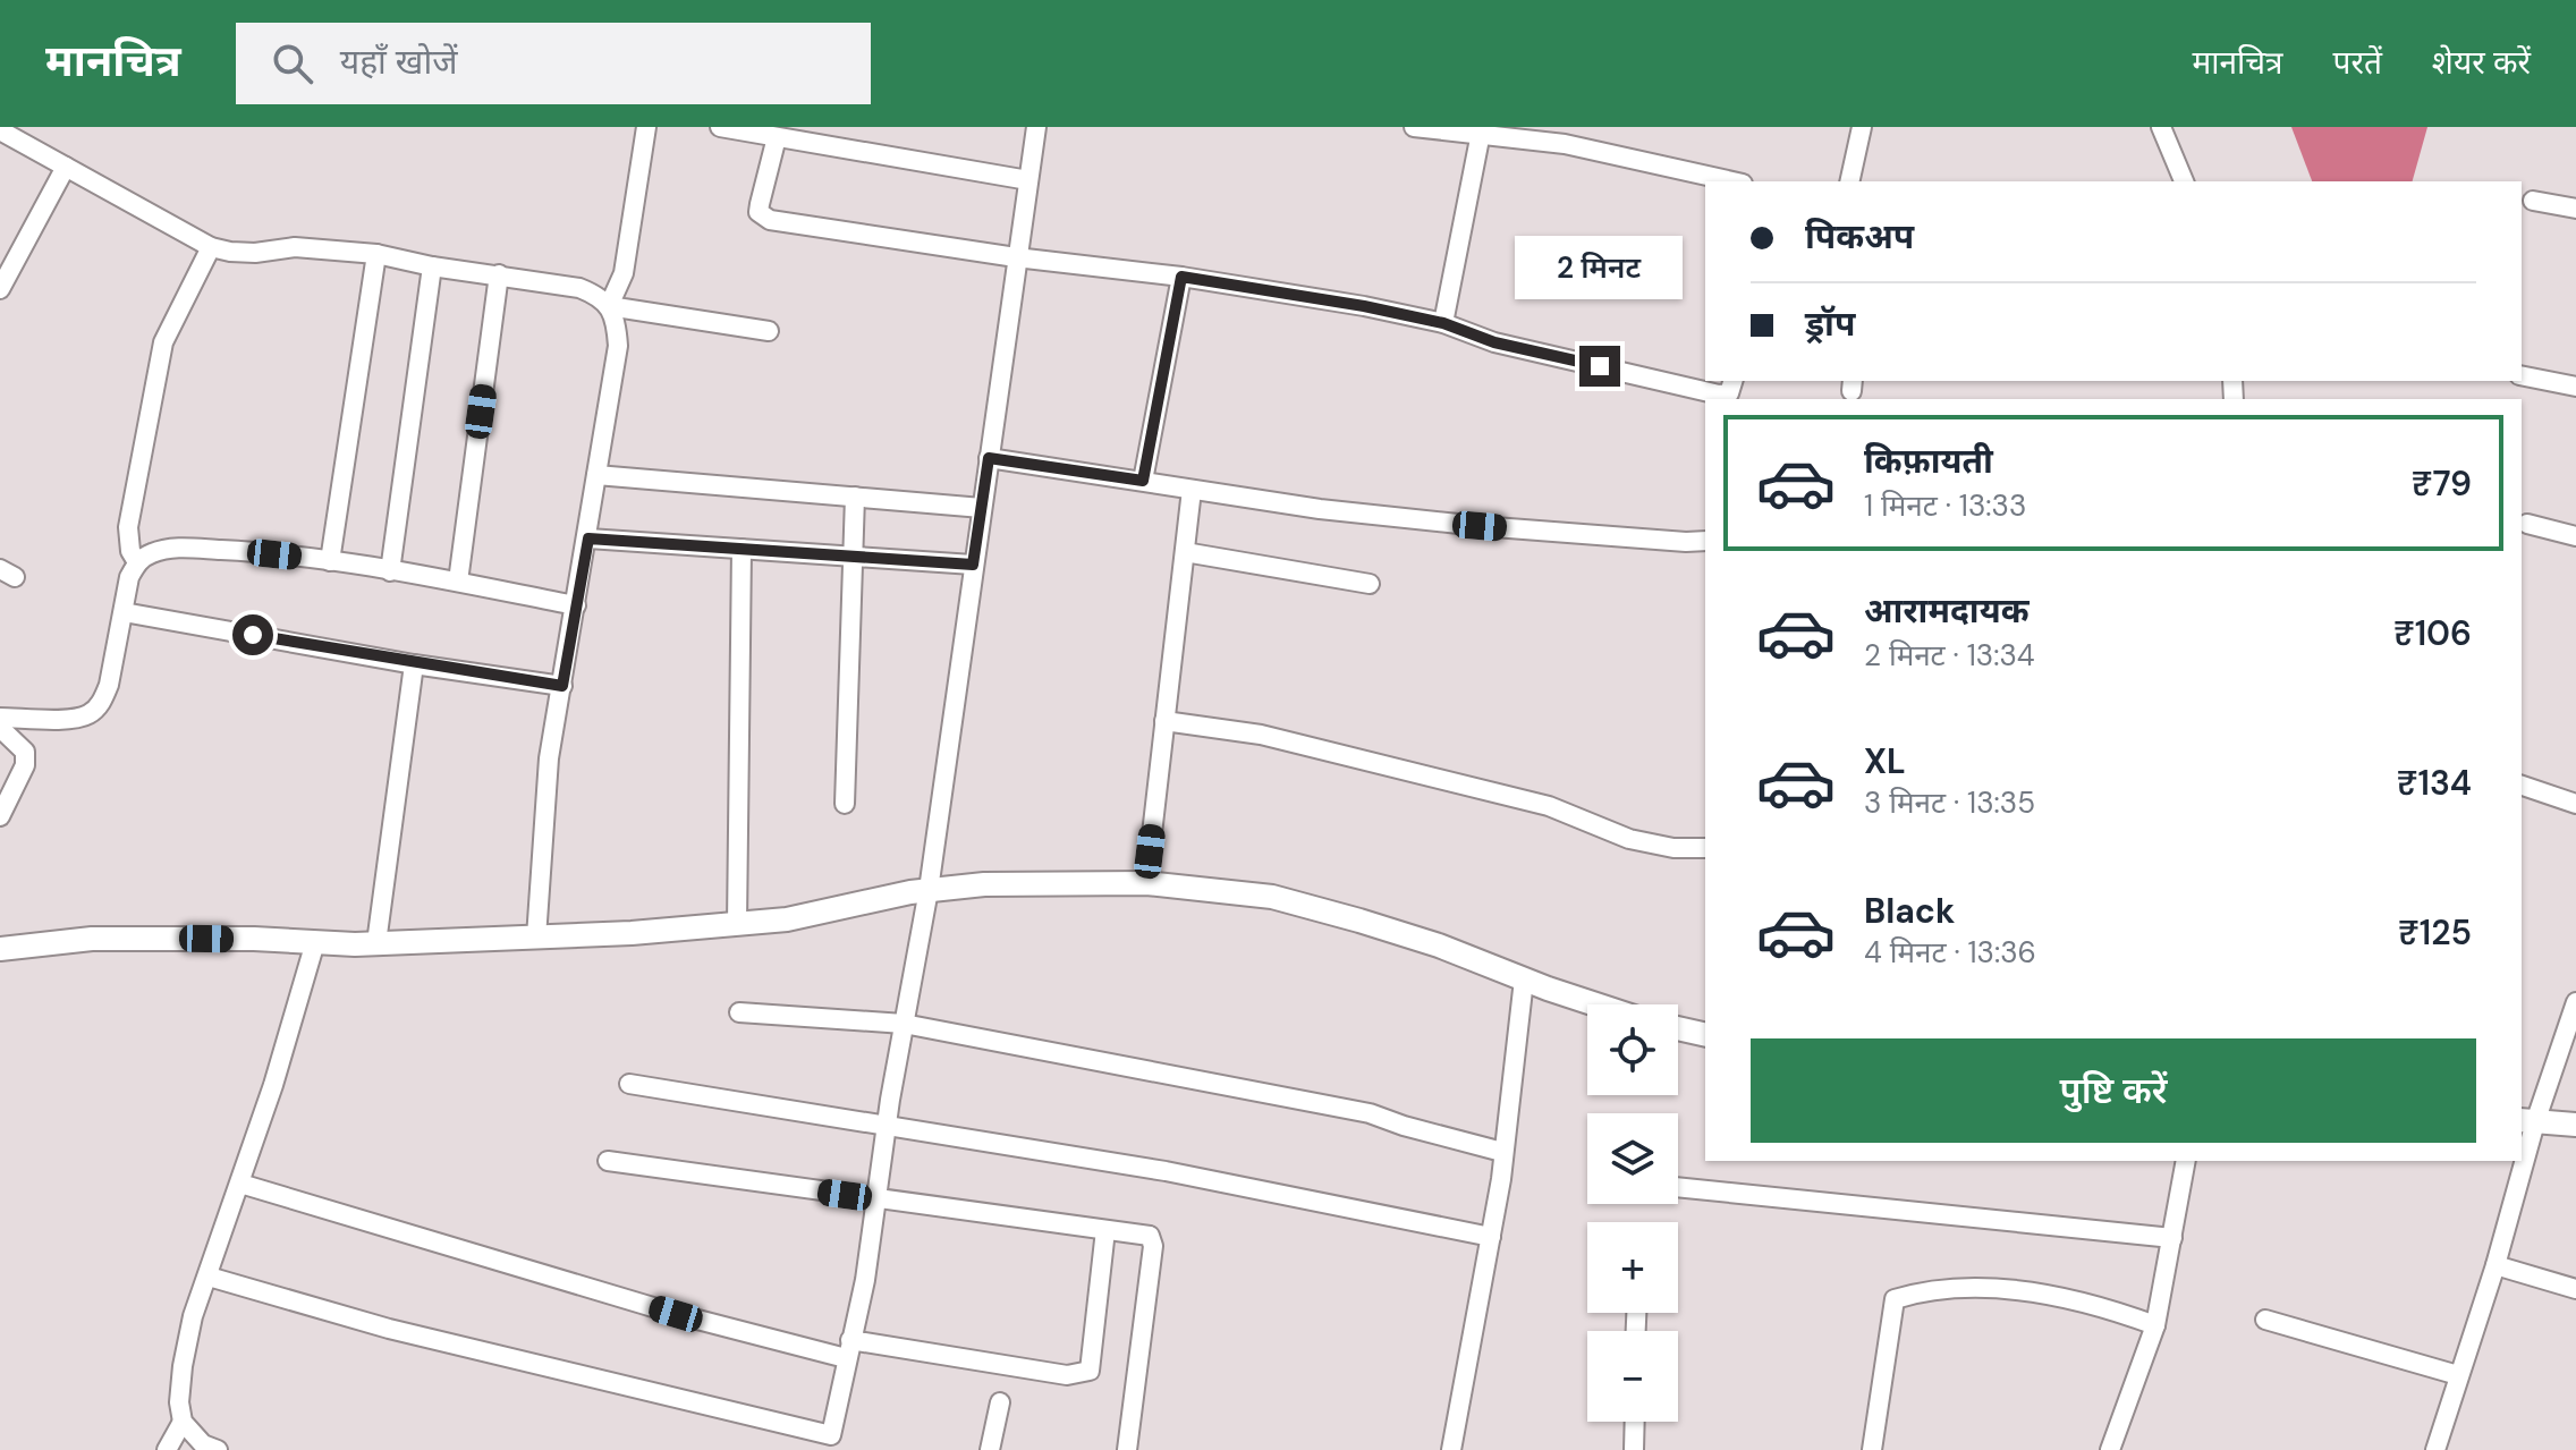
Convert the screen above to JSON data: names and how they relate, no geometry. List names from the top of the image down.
{
  "page": {
    "header": "मानचित्र",
    "search": "यहाँ खोजें",
    "nav": ["मानचित्र", "परतें", "शेयर करें"],
    "banner": ["पिकअप", "ड्रॉप"],
    "bubble": "2 मिनट",
    "list": [
      {
        "name": "किफ़ायती",
        "note": "1 मिनट · 13:33",
        "value": "₹79"
      },
      {
        "name": "आरामदायक",
        "note": "2 मिनट · 13:34",
        "value": "₹106"
      },
      {
        "name": "XL",
        "note": "3 मिनट · 13:35",
        "value": "₹134"
      },
      {
        "name": "Black",
        "note": "4 मिनट · 13:36",
        "value": "₹125"
      }
    ],
    "map_buttons": ["+", "−"],
    "buttons": "पुष्टि करें"
  }
}
